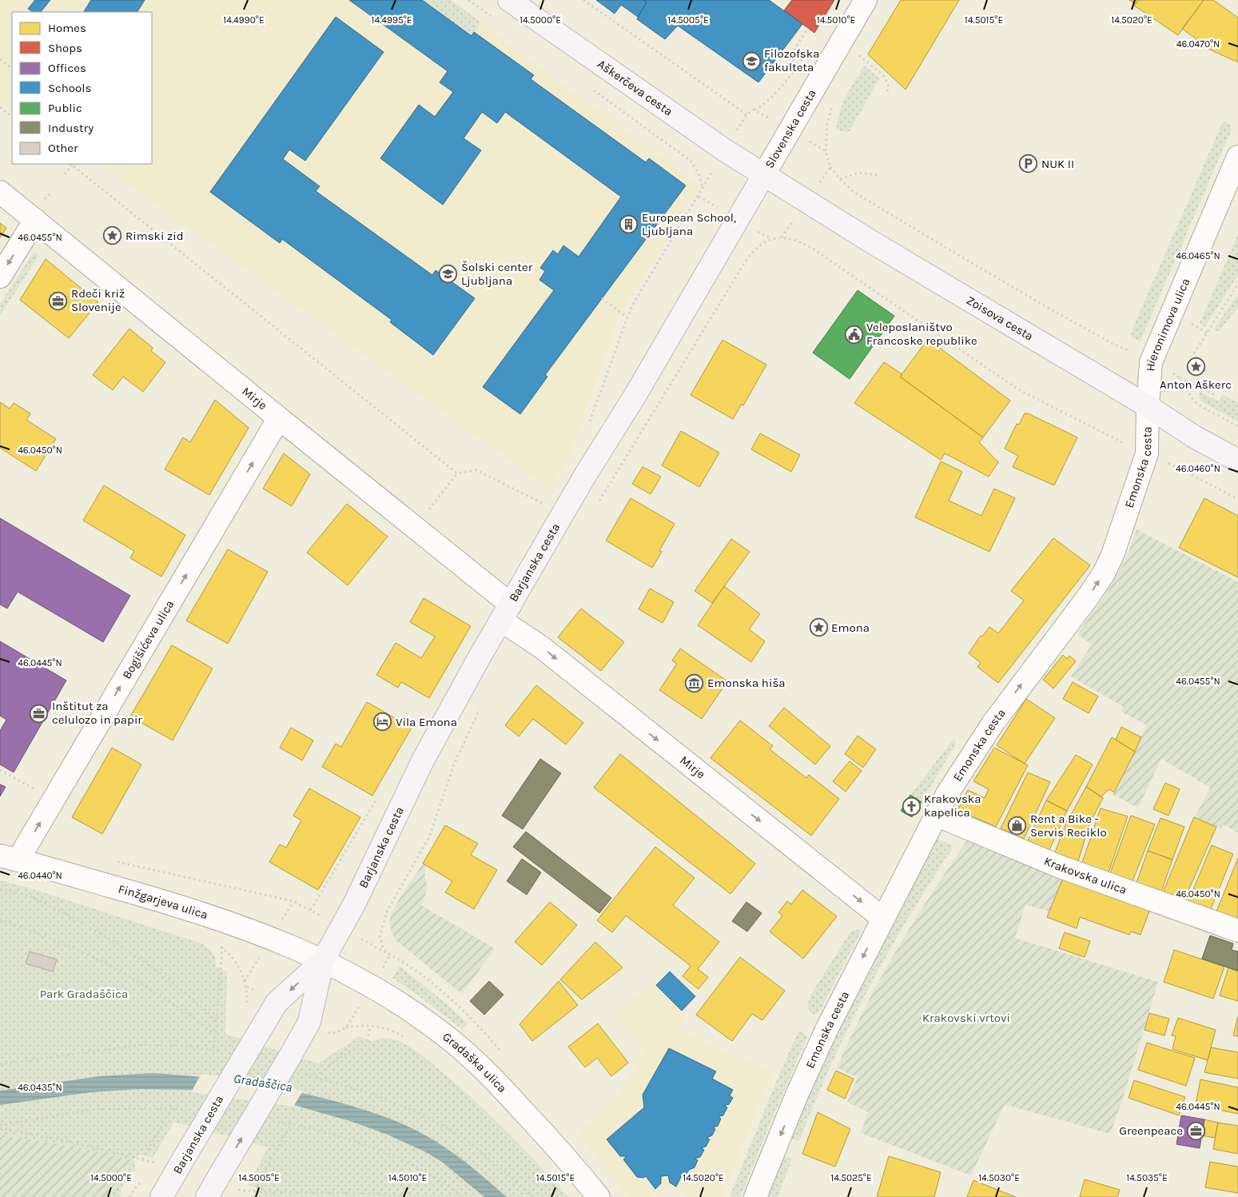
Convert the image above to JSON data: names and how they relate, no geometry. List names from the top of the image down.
{
  "streets": {
    "main road": ["Aškerčeva cesta", "Zoisova cesta", "Barjanska cesta"],
    "street": [
      "Slovenska cesta",
      "Hieronimova ulica",
      "Mirje",
      "Emonska cesta",
      "Bogišićeva ulica",
      "Krakovska ulica",
      "Finžgarjeva ulica",
      "Gradaška ulica"
    ]
  },
  "crossings": [
    ["Aškerčeva cesta", "Slovenska cesta"],
    ["Aškerčeva cesta", "Zoisova cesta"],
    ["Aškerčeva cesta", "Barjanska cesta"],
    ["Slovenska cesta", "Zoisova cesta"],
    ["Slovenska cesta", "Barjanska cesta"],
    ["Zoisova cesta", "Hieronimova ulica"],
    ["Zoisova cesta", "Emonska cesta"],
    ["Zoisova cesta", "Barjanska cesta"],
    ["Hieronimova ulica", "Emonska cesta"],
    ["Mirje", "Emonska cesta"],
    ["Mirje", "Barjanska cesta"],
    ["Mirje", "Bogišićeva ulica"],
    ["Emonska cesta", "Krakovska ulica"],
    ["Barjanska cesta", "Finžgarjeva ulica"],
    ["Barjanska cesta", "Gradaška ulica"],
    ["Bogišićeva ulica", "Finžgarjeva ulica"],
    ["Finžgarjeva ulica", "Gradaška ulica"]
  ],
  "one_way": ["Mirje", "Bogišićeva ulica"],
  "water": ["Gradaščica"],
  "parks": ["Park Gradaščica", "Krakovski vrtovi"],
  "places": {
    "school or university": ["Filozofska fakulteta", "Šolski center Ljubljana"],
    "parking": ["NUK II"],
    "building": ["European School, Ljubljana"],
    "place": ["Rimski zid", "Anton Aškerc", "Emona"],
    "office": ["Rdeči križ Slovenije", "Inštitut za celulozo in papir", "Greenpeace"],
    "public building": ["Veleposlaništvo Francoske republike"],
    "museum": ["Emonska hiša"],
    "hotel": ["Vila Emona"],
    "church": ["Krakovska kapelica"],
    "shop": ["Rent a Bike - Servis Reciklo"]
  },
  "legend": [
    "Homes",
    "Shops",
    "Offices",
    "Schools",
    "Public",
    "Industry",
    "Other"
  ],
  "coordinates": [
    "14.5000°E",
    "14.5010°E",
    "14.5015°E",
    "14.5020°E",
    "14.4990°E",
    "14.4995°E",
    "14.5005°E",
    "46.0470°N",
    "46.0455°N",
    "46.0465°N",
    "46.0450°N",
    "46.0460°N",
    "46.0445°N",
    "46.0440°N",
    "46.0435°N",
    "14.5025°E",
    "14.5030°E",
    "14.5035°E"
  ]
}
